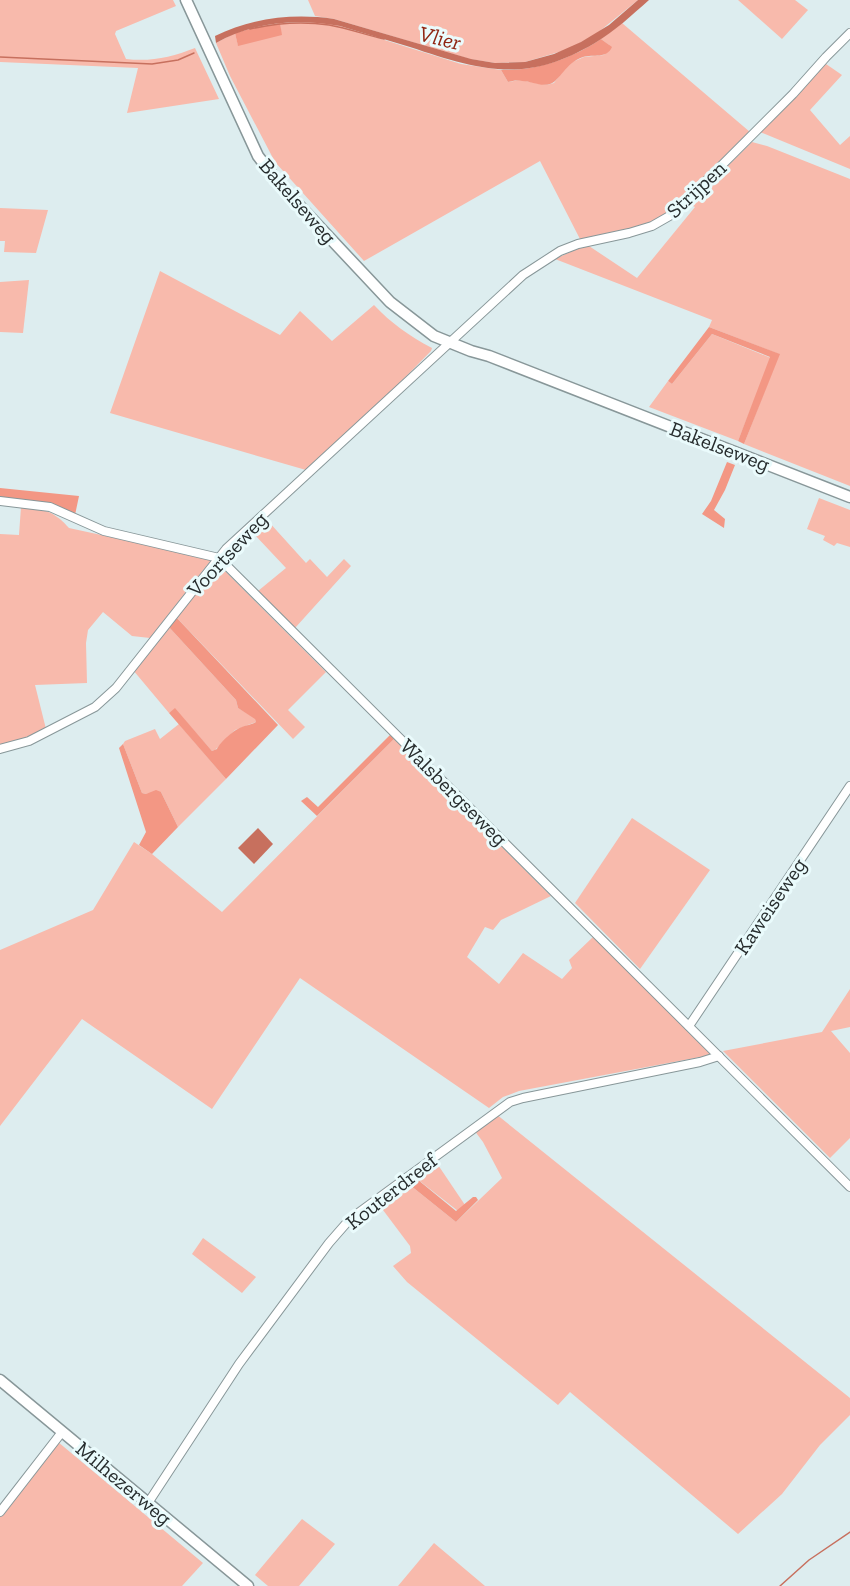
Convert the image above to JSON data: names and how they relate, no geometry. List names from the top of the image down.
{
  "streets": {
    "main road": ["Bakelseweg", "Milhezerweg"],
    "street": [
      "Strijpen",
      "Voortseweg",
      "Walsbergseweg",
      "Kaweiseweg",
      "Kouterdreef"
    ]
  },
  "crossings": [
    ["Strijpen", "Bakelseweg"],
    ["Strijpen", "Voortseweg"],
    ["Bakelseweg", "Voortseweg"],
    ["Voortseweg", "Walsbergseweg"],
    ["Walsbergseweg", "Kaweiseweg"],
    ["Walsbergseweg", "Kouterdreef"],
    ["Kouterdreef", "Milhezerweg"]
  ],
  "water": ["Vlier"]
}
